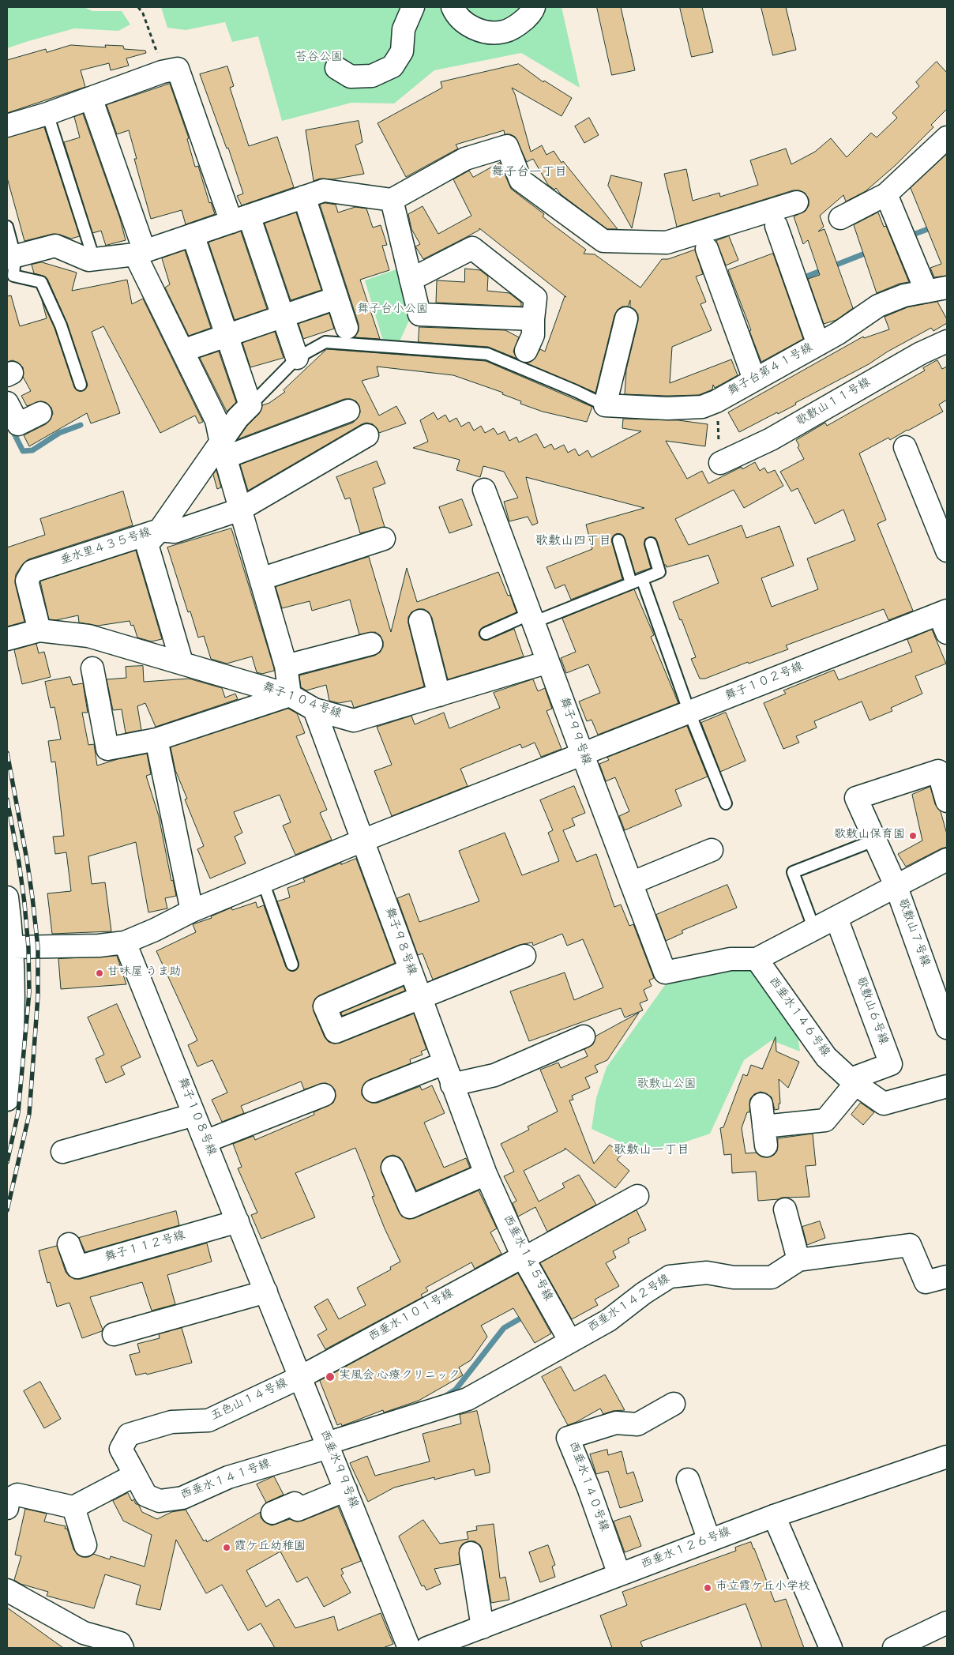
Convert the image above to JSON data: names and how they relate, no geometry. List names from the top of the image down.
{
  "streets": {
    "street": [
      "舞子台第４１号線",
      "歌敷山１１号線",
      "垂水里４３５号線",
      "舞子１０２号線",
      "舞子１０４号線",
      "舞子９９号線",
      "歌敷山７号線",
      "舞子９８号線",
      "歌敷山６号線",
      "西垂水１４６号線",
      "舞子１０８号線",
      "舞子１１２号線",
      "西垂水１４５号線",
      "西垂水１４２号線",
      "西垂水１０１号線",
      "五色山１４号線",
      "西垂水９９号線",
      "西垂水１４１号線",
      "西垂水１４０号線",
      "西垂水１２６号線"
    ]
  },
  "crossings": [
    ["垂水里４３５号線", "舞子１０４号線"],
    ["舞子１０２号線", "舞子９９号線"],
    ["舞子１０２号線", "舞子９８号線"],
    ["舞子１０２号線", "舞子１０８号線"],
    ["舞子１０４号線", "舞子９９号線"],
    ["舞子１０４号線", "舞子９８号線"],
    ["舞子９９号線", "西垂水１４６号線"],
    ["舞子９８号線", "西垂水１４５号線"],
    ["歌敷山６号線", "西垂水１４６号線"],
    ["舞子１０８号線", "舞子１１２号線"],
    ["舞子１０８号線", "西垂水９９号線"],
    ["西垂水１４５号線", "西垂水１４２号線"],
    ["西垂水１４５号線", "西垂水１０１号線"],
    ["西垂水１４２号線", "西垂水９９号線"],
    ["西垂水１４２号線", "西垂水１４１号線"],
    ["西垂水１０１号線", "五色山１４号線"],
    ["西垂水１０１号線", "西垂水９９号線"],
    ["五色山１４号線", "西垂水９９号線"],
    ["五色山１４号線", "西垂水１４１号線"],
    ["西垂水９９号線", "西垂水１４１号線"],
    ["西垂水１４０号線", "西垂水１２６号線"]
  ],
  "districts": ["舞子台一丁目", "歌敷山四丁目", "歌敷山一丁目"],
  "parks": ["苔谷公園", "舞子台小公園", "歌敷山公園"],
  "places": [
    "歌敷山保育園",
    "甘味屋 うま助",
    "実風会 心療クリニック",
    "霞ケ丘幼稚園",
    "市立霞ケ丘小学校"
  ]
}
